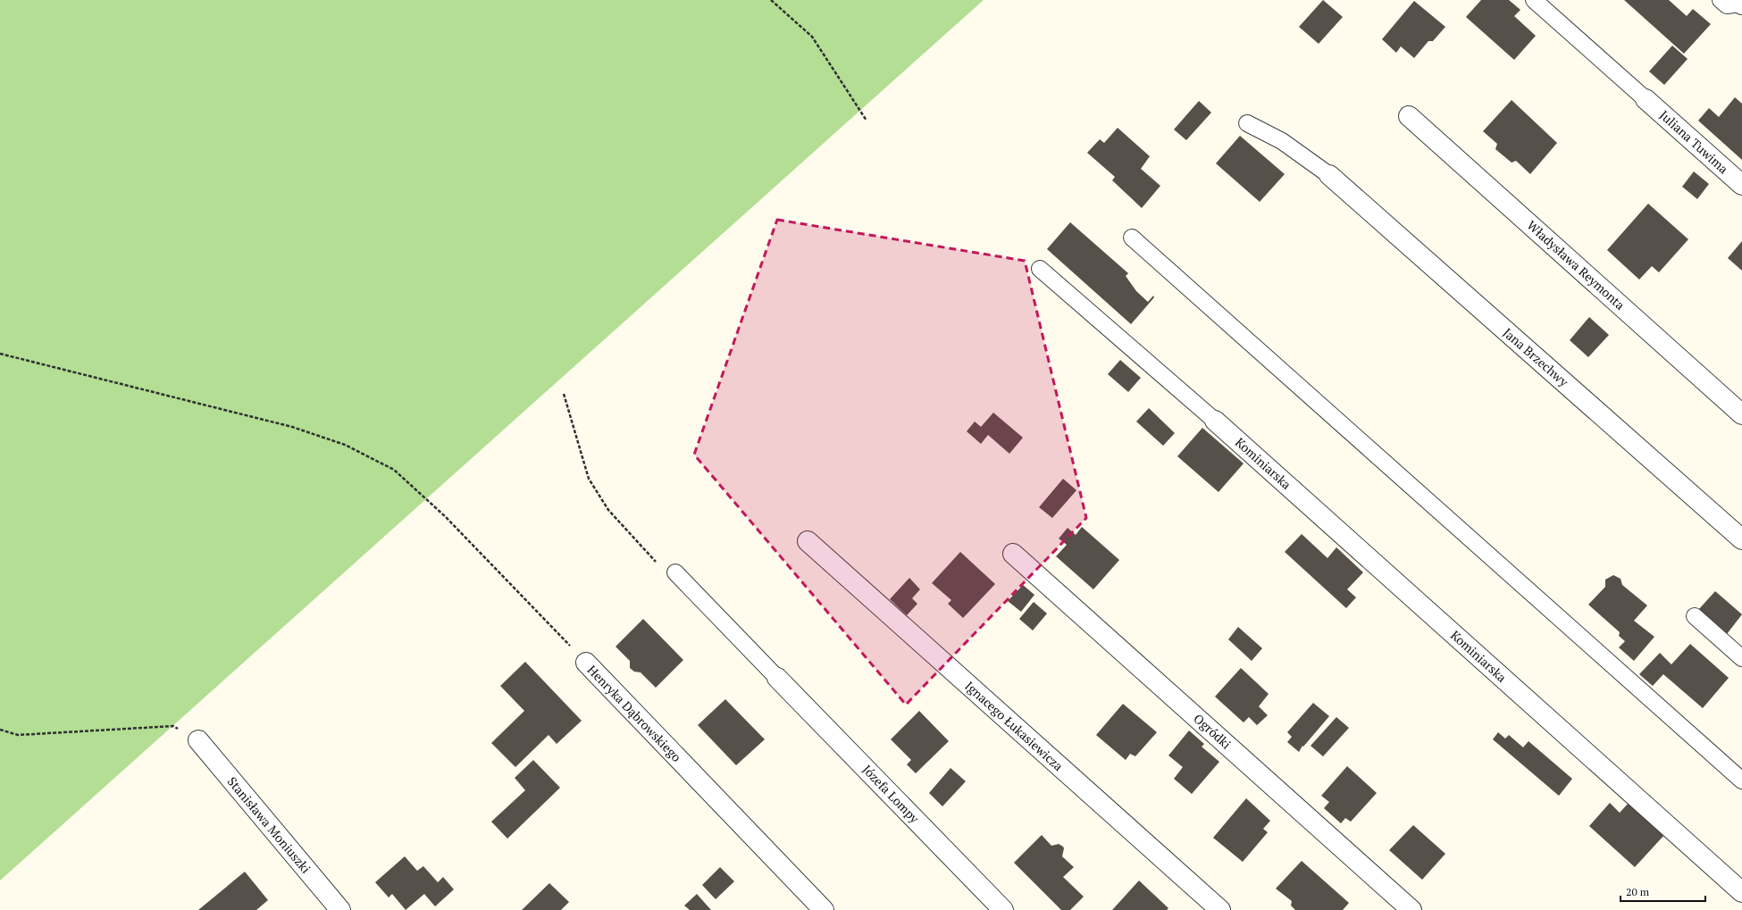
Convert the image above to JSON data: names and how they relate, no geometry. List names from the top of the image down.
{
  "streets": {
    "street": [
      "Juliana Tuwima",
      "Władysława Reymonta",
      "Jana Brzechwy",
      "Kominiarska",
      "Henryka Dąbrowskiego",
      "Ignacego Łukasiewicza",
      "Ogródki",
      "Józefa Lompy",
      "Stanisława Moniuszki"
    ]
  },
  "scale_bar": "20 m"
}
